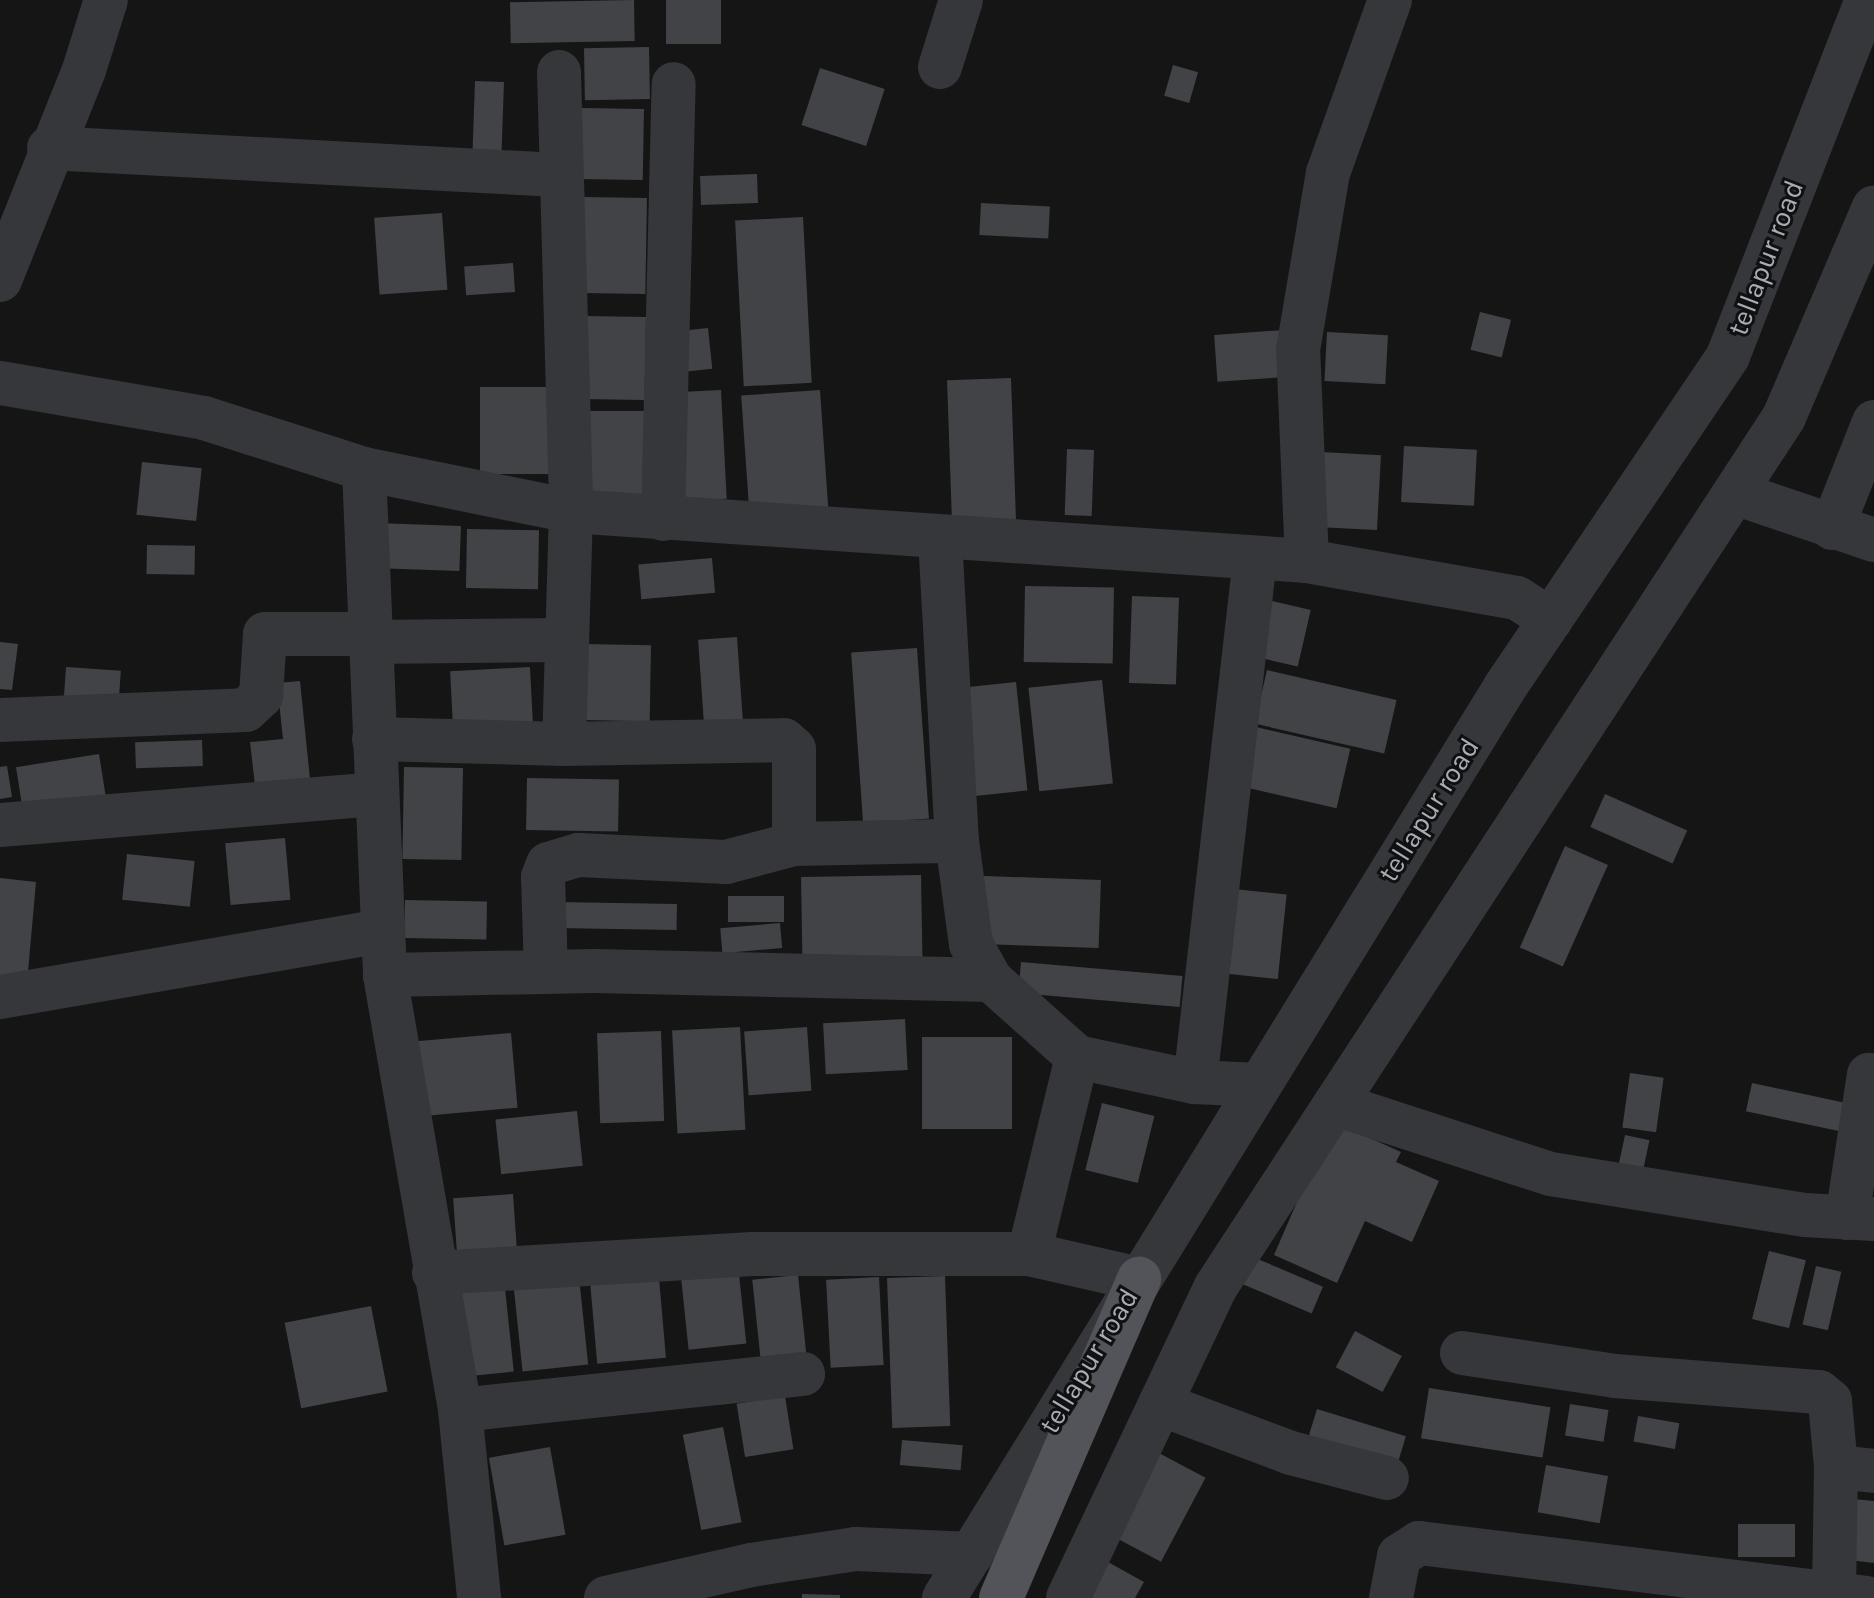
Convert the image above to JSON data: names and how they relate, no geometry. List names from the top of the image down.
{
  "streets": {
    "street": ["tellapur road"]
  }
}
